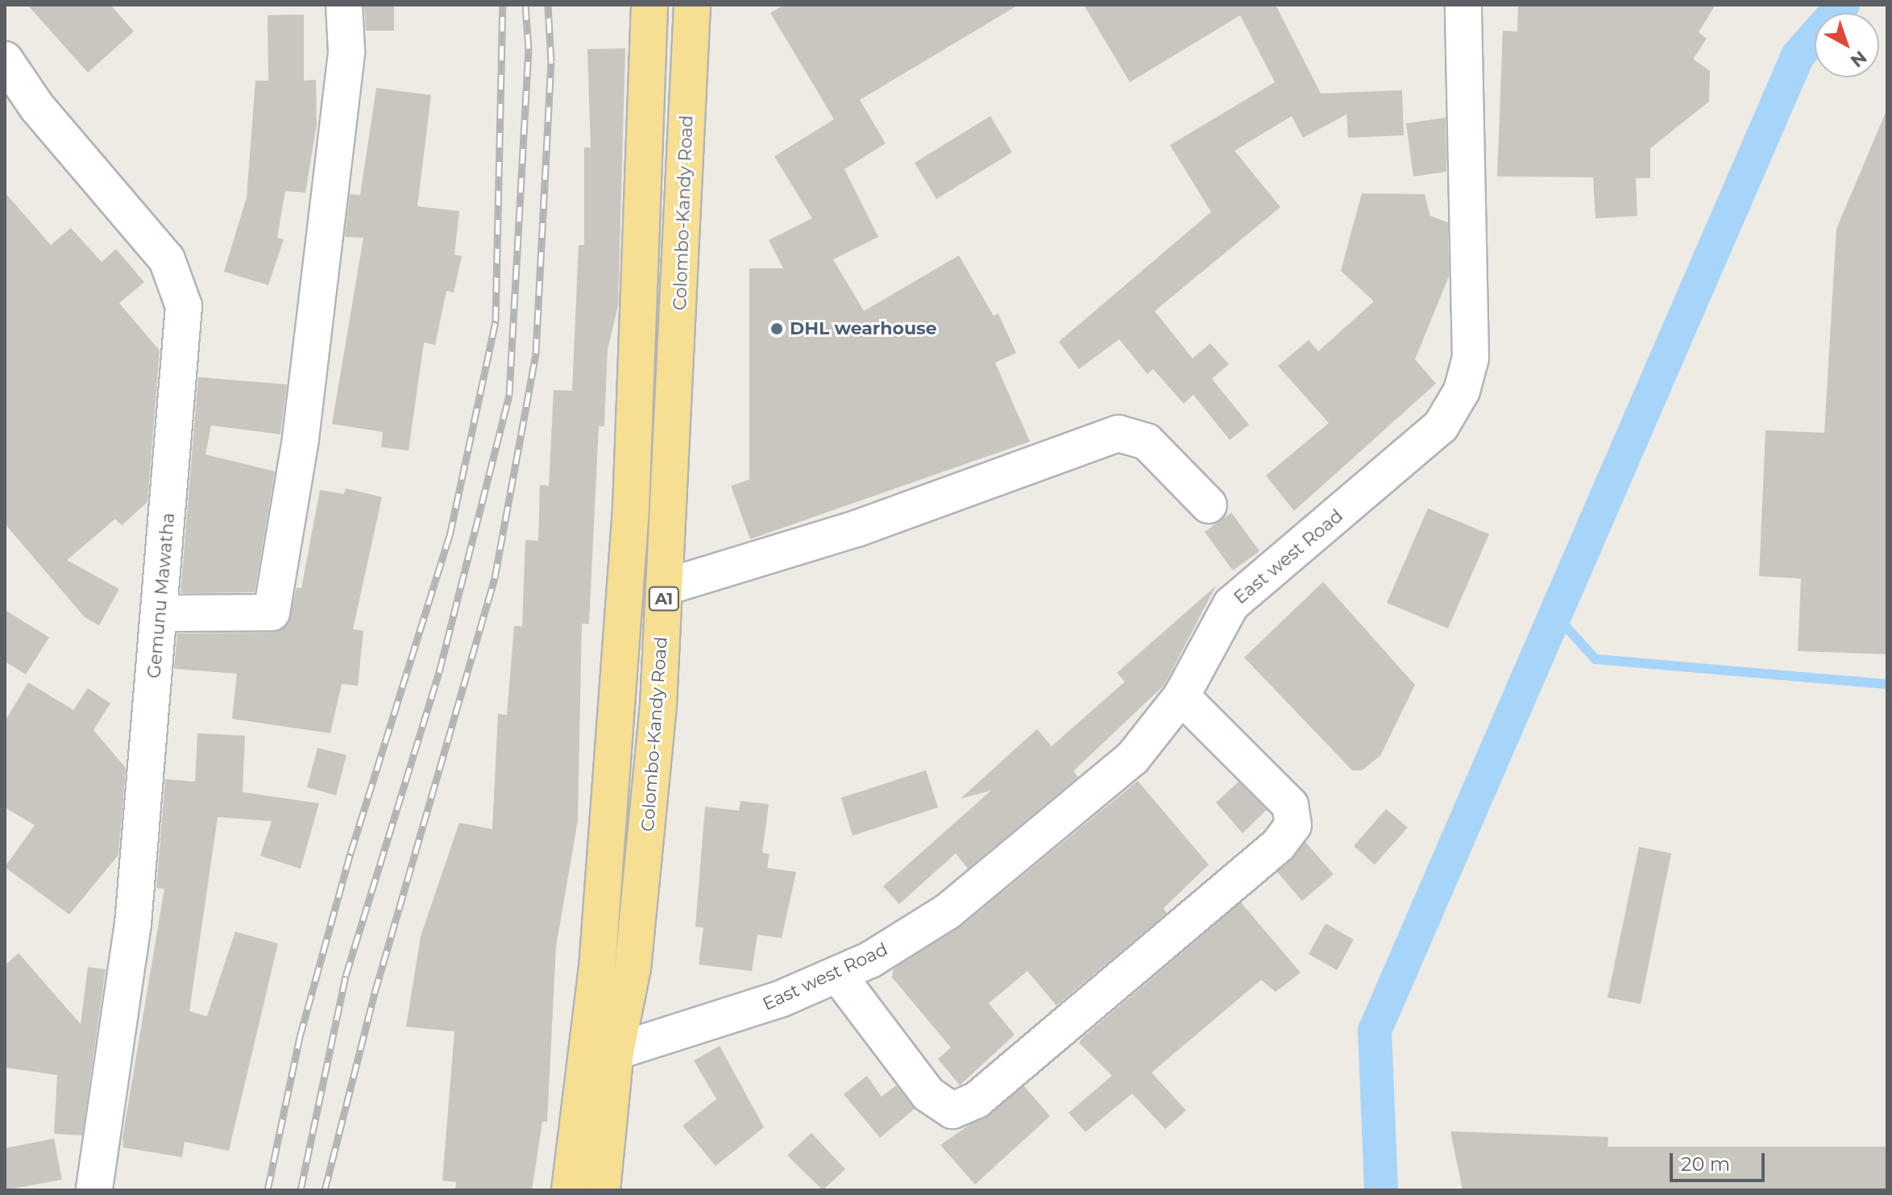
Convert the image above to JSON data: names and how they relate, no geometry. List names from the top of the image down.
{
  "streets": {
    "highway": ["Colombo-Kandy Road", "A1"],
    "street": ["East west Road", "Gemunu Mawatha"]
  },
  "crossings": [
    ["Colombo-Kandy Road", "East west Road"]
  ],
  "places": ["DHL wearhouse"],
  "scale_bar": "20 m",
  "north": "bottom right"
}
